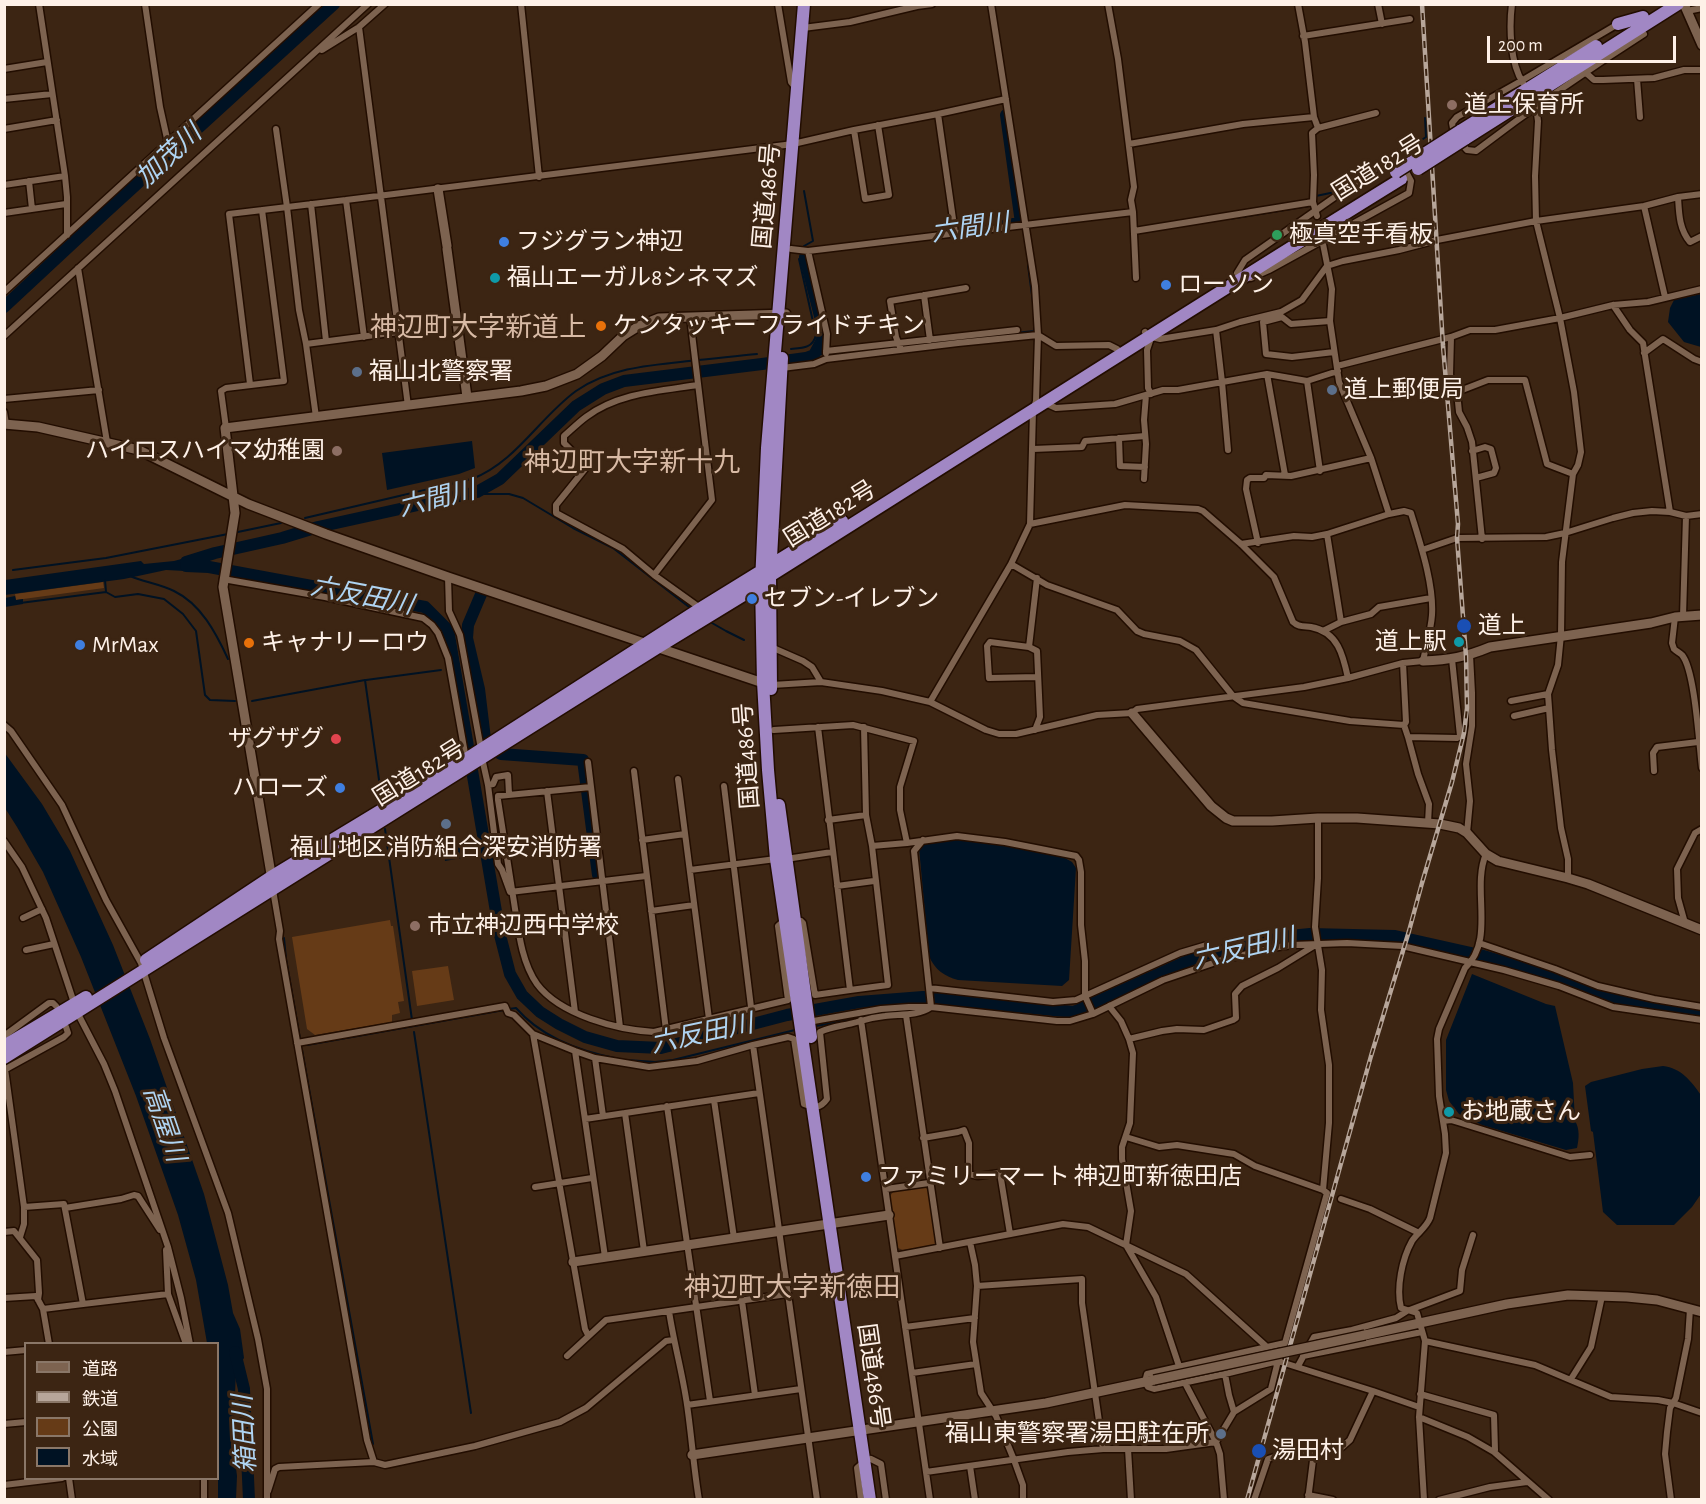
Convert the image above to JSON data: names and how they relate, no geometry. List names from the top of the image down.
{
  "streets": {
    "highway": ["国道182号", "国道486号"]
  },
  "crossings": [
    ["国道182号", "国道486号"]
  ],
  "districts": ["神辺町大字新道上", "神辺町大字新十九", "神辺町大字新徳田"],
  "water": [
    "加茂川",
    "六間川",
    "六反田川",
    "高屋川",
    "箱田川"
  ],
  "places": [
    "道上保育所",
    "極真空手看板",
    "フジグラン神辺",
    "福山エーガル8シネマズ",
    "ローソン",
    "ケンタッキーフライドチキン",
    "福山北警察署",
    "道上郵便局",
    "ハイロスハイマ幼稚園",
    "セブン-イレブン",
    "道上",
    "道上駅",
    "キャナリーロウ",
    "MrMax",
    "ザグザグ",
    "ハローズ",
    "福山地区消防組合深安消防署",
    "市立神辺西中学校",
    "お地蔵さん",
    "ファミリーマート 神辺町新徳田店",
    "福山東警察署湯田駐在所",
    "湯田村"
  ],
  "legend": [
    "道路",
    "鉄道",
    "公園",
    "水域"
  ],
  "scale_bar": "200 m"
}
